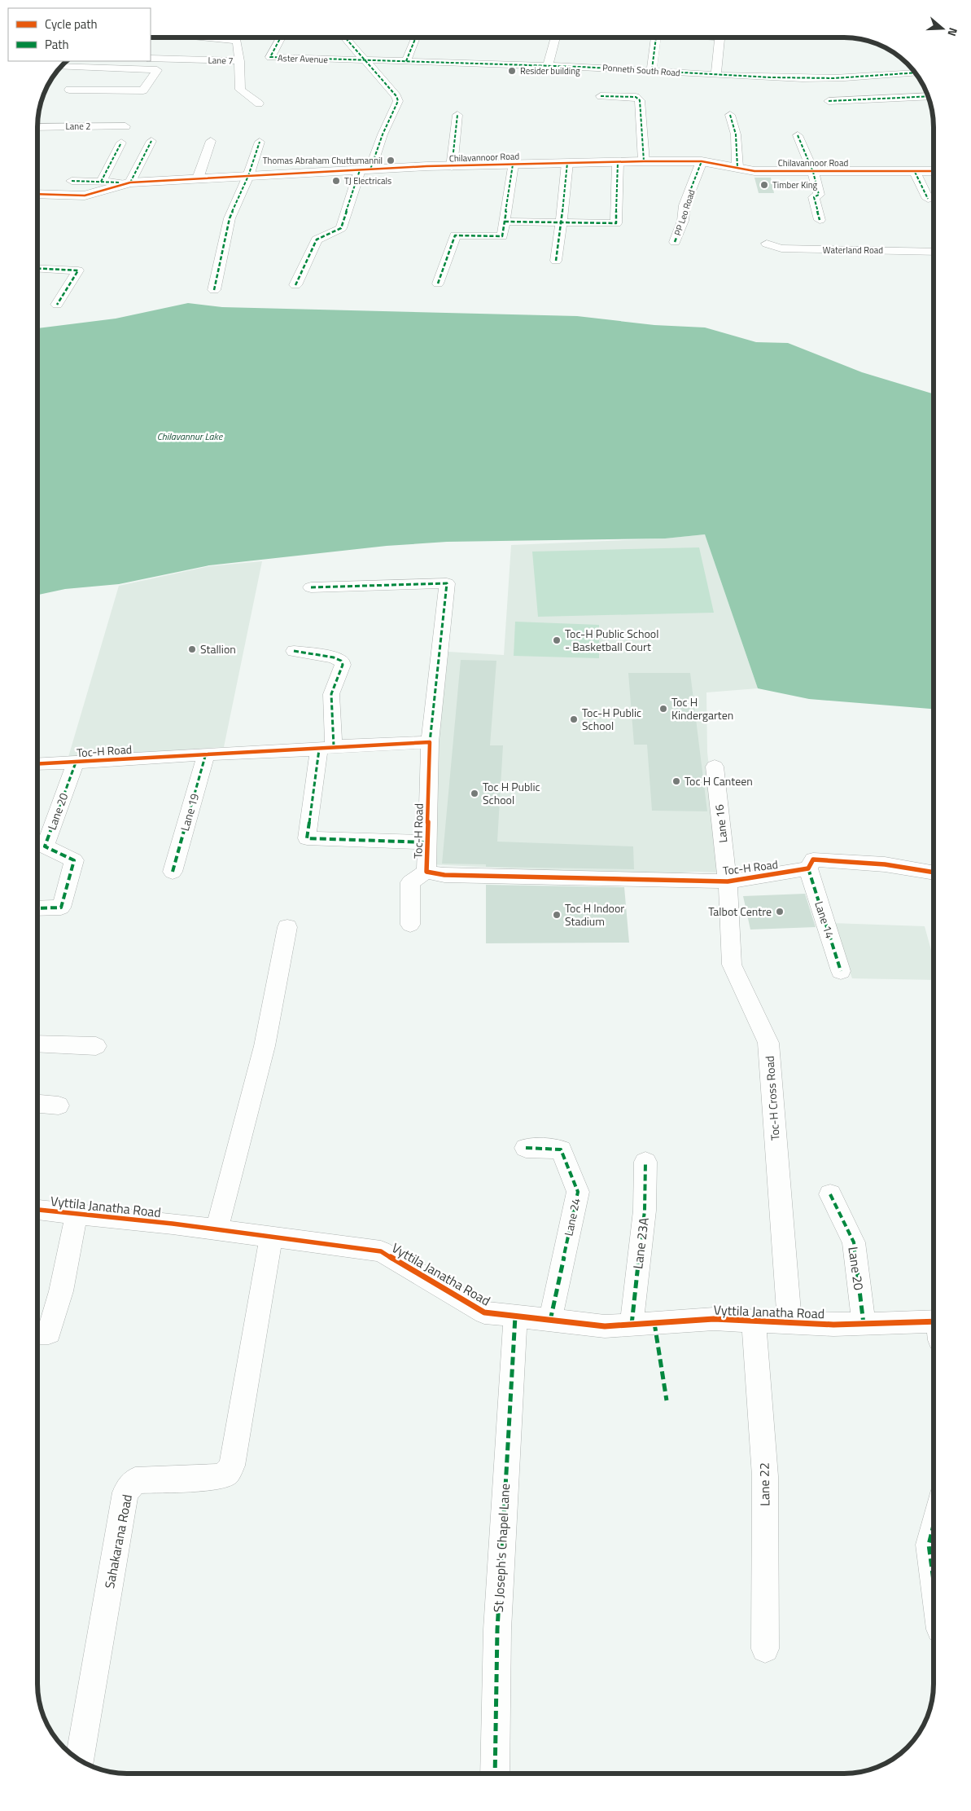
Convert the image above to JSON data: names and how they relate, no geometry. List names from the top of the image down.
{
  "streets": {
    "street": [
      "Aster Avenue",
      "Lane 7",
      "Ponneth South Road",
      "Lane 2",
      "Chilavannoor Road",
      "PP Leo Road",
      "Waterland Road",
      "Toc-H Road",
      "Lane 20",
      "Lane 19",
      "Lane 16",
      "Lane 14",
      "Toc-H Cross Road",
      "Vyttila Janatha Road",
      "Lane 24",
      "Lane 23A",
      "Lane 22",
      "Sahakarana Road",
      "St Joseph's Chapel Lane"
    ]
  },
  "crossings": [
    ["Aster Avenue", "Ponneth South Road"],
    ["Chilavannoor Road", "PP Leo Road"],
    ["Toc-H Road", "Lane 20"],
    ["Toc-H Road", "Lane 19"],
    ["Toc-H Road", "Lane 16"],
    ["Toc-H Road", "Lane 14"],
    ["Toc-H Road", "Toc-H Cross Road"],
    ["Lane 20", "Vyttila Janatha Road"],
    ["Lane 16", "Toc-H Cross Road"],
    ["Toc-H Cross Road", "Vyttila Janatha Road"],
    ["Vyttila Janatha Road", "Lane 24"],
    ["Vyttila Janatha Road", "Lane 23A"],
    ["Vyttila Janatha Road", "Lane 22"],
    ["Vyttila Janatha Road", "Sahakarana Road"],
    ["Vyttila Janatha Road", "St Joseph's Chapel Lane"]
  ],
  "water": ["Chilavannur Lake"],
  "places": [
    "Resider building",
    "Thomas Abraham Chuttumannil",
    "TJ Electricals",
    "Timber King",
    "Toc-H Public School - Basketball Court",
    "Stallion",
    "Toc H Kindergarten",
    "Toc-H Public School",
    "Toc H Canteen",
    "Toc H Public School",
    "Talbot Centre",
    "Toc H Indoor Stadium"
  ],
  "legend": ["Cycle path", "Path"],
  "north": "right"
}
